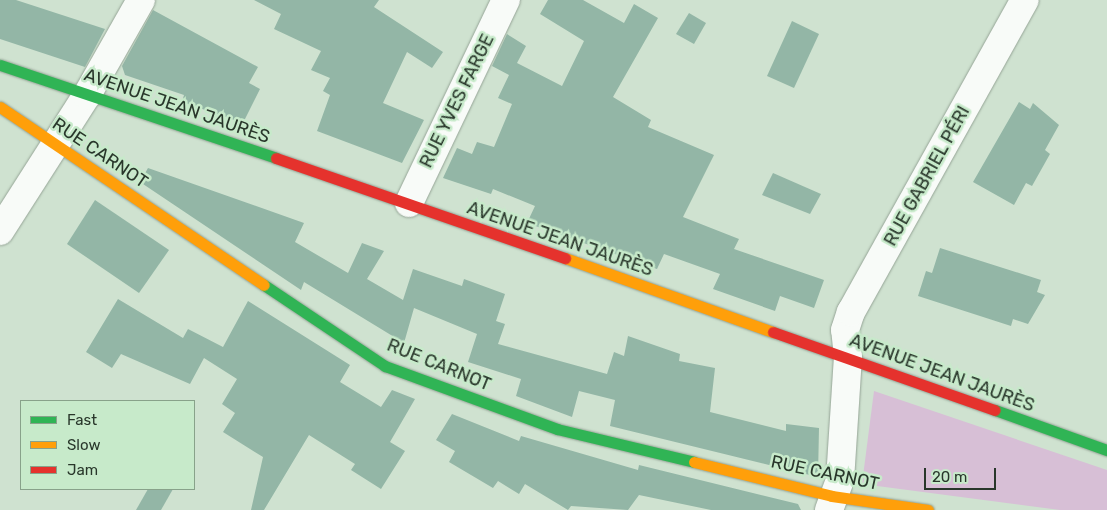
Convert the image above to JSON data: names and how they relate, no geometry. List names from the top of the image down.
{
  "streets": {
    "main road": ["AVENUE JEAN JAURÈS", "RUE CARNOT"],
    "street": ["RUE YVES FARGE", "RUE GABRIEL PÉRI"]
  },
  "crossings": [
    ["RUE YVES FARGE", "AVENUE JEAN JAURÈS"],
    ["AVENUE JEAN JAURÈS", "RUE GABRIEL PÉRI"],
    ["RUE CARNOT", "RUE GABRIEL PÉRI"]
  ],
  "legend": ["Fast", "Slow", "Jam"],
  "scale_bar": "20 m"
}
